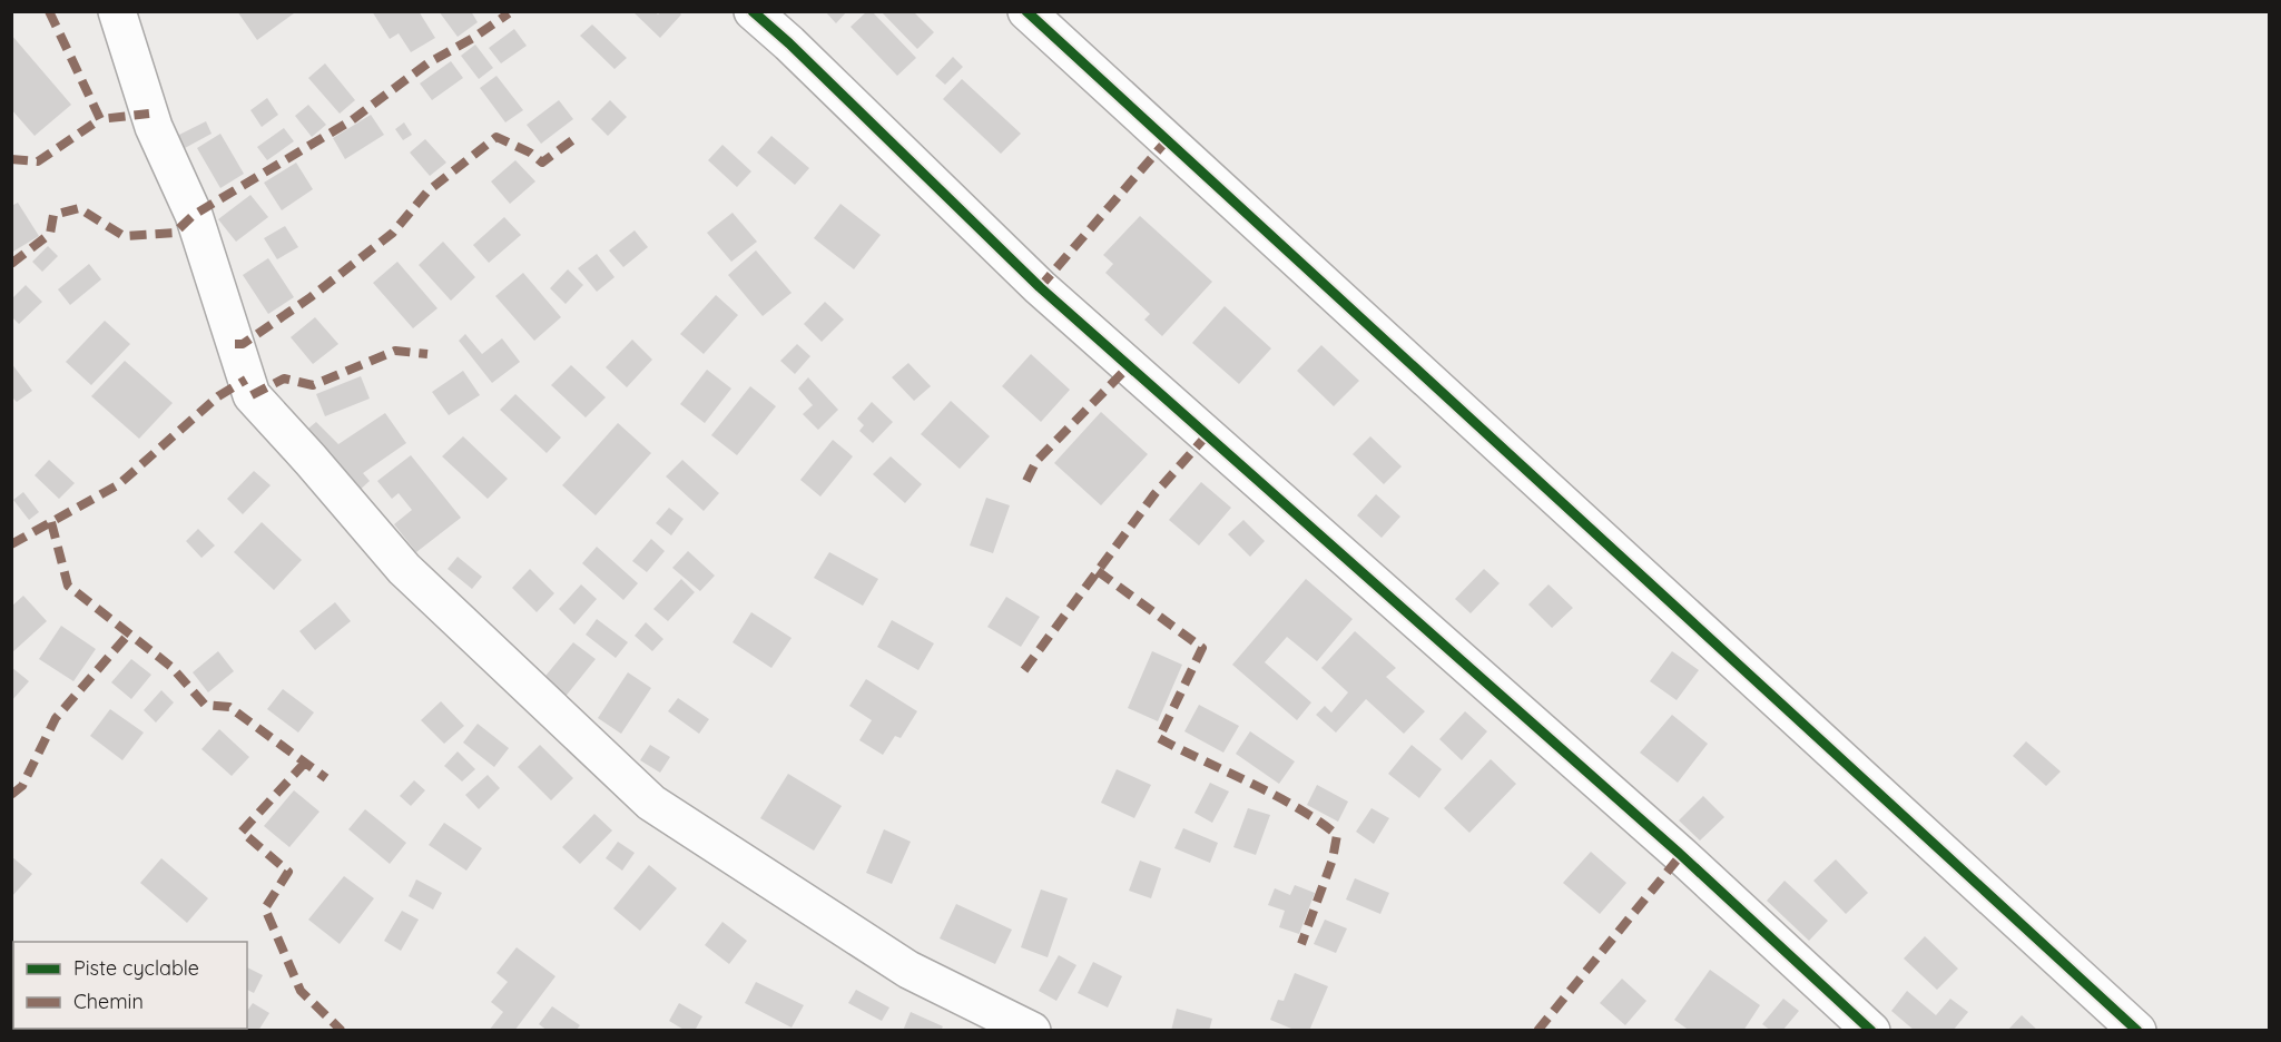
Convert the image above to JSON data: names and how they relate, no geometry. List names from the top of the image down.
{
  "legend": ["Piste cyclable", "Chemin"]
}
